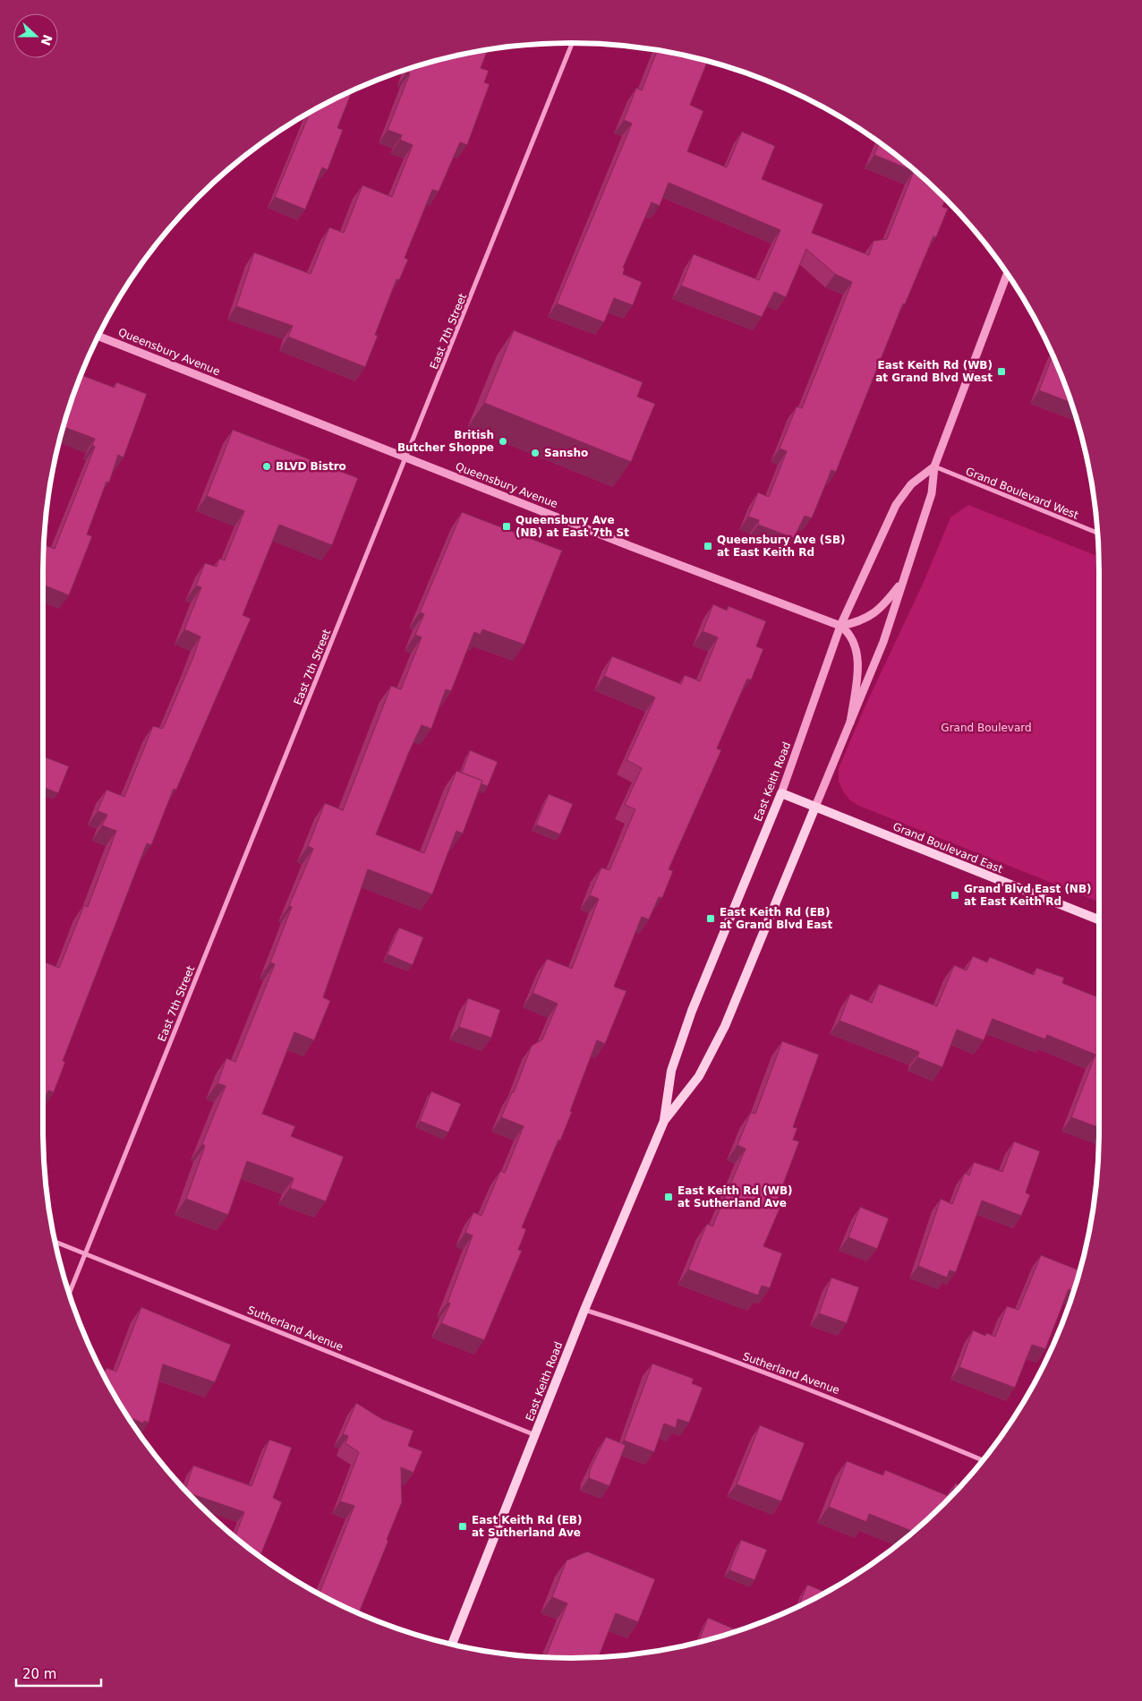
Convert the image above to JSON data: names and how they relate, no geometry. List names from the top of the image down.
{
  "streets": {
    "main road": ["East Keith Road", "Grand Boulevard East"],
    "street": [
      "East 7th Street",
      "Queensbury Avenue",
      "Grand Boulevard West",
      "Sutherland Avenue"
    ]
  },
  "crossings": [
    ["East 7th Street", "Queensbury Avenue"],
    ["East 7th Street", "Sutherland Avenue"],
    ["Queensbury Avenue", "East Keith Road"],
    ["Grand Boulevard West", "East Keith Road"],
    ["East Keith Road", "Grand Boulevard East"],
    ["East Keith Road", "Sutherland Avenue"]
  ],
  "parks": ["Grand Boulevard"],
  "places": {
    "transit": [
      "East Keith Rd (WB) at Grand Blvd West",
      "Queensbury Ave (NB) at East 7th St",
      "Queensbury Ave (SB) at East Keith Rd",
      "Grand Blvd East (NB) at East Keith Rd",
      "East Keith Rd (EB) at Grand Blvd East",
      "East Keith Rd (WB) at Sutherland Ave",
      "East Keith Rd (EB) at Sutherland Ave"
    ],
    "other": ["British Butcher Shoppe", "Sansho", "BLVD Bistro"]
  },
  "scale_bar": "20 m",
  "north": "right"
}
